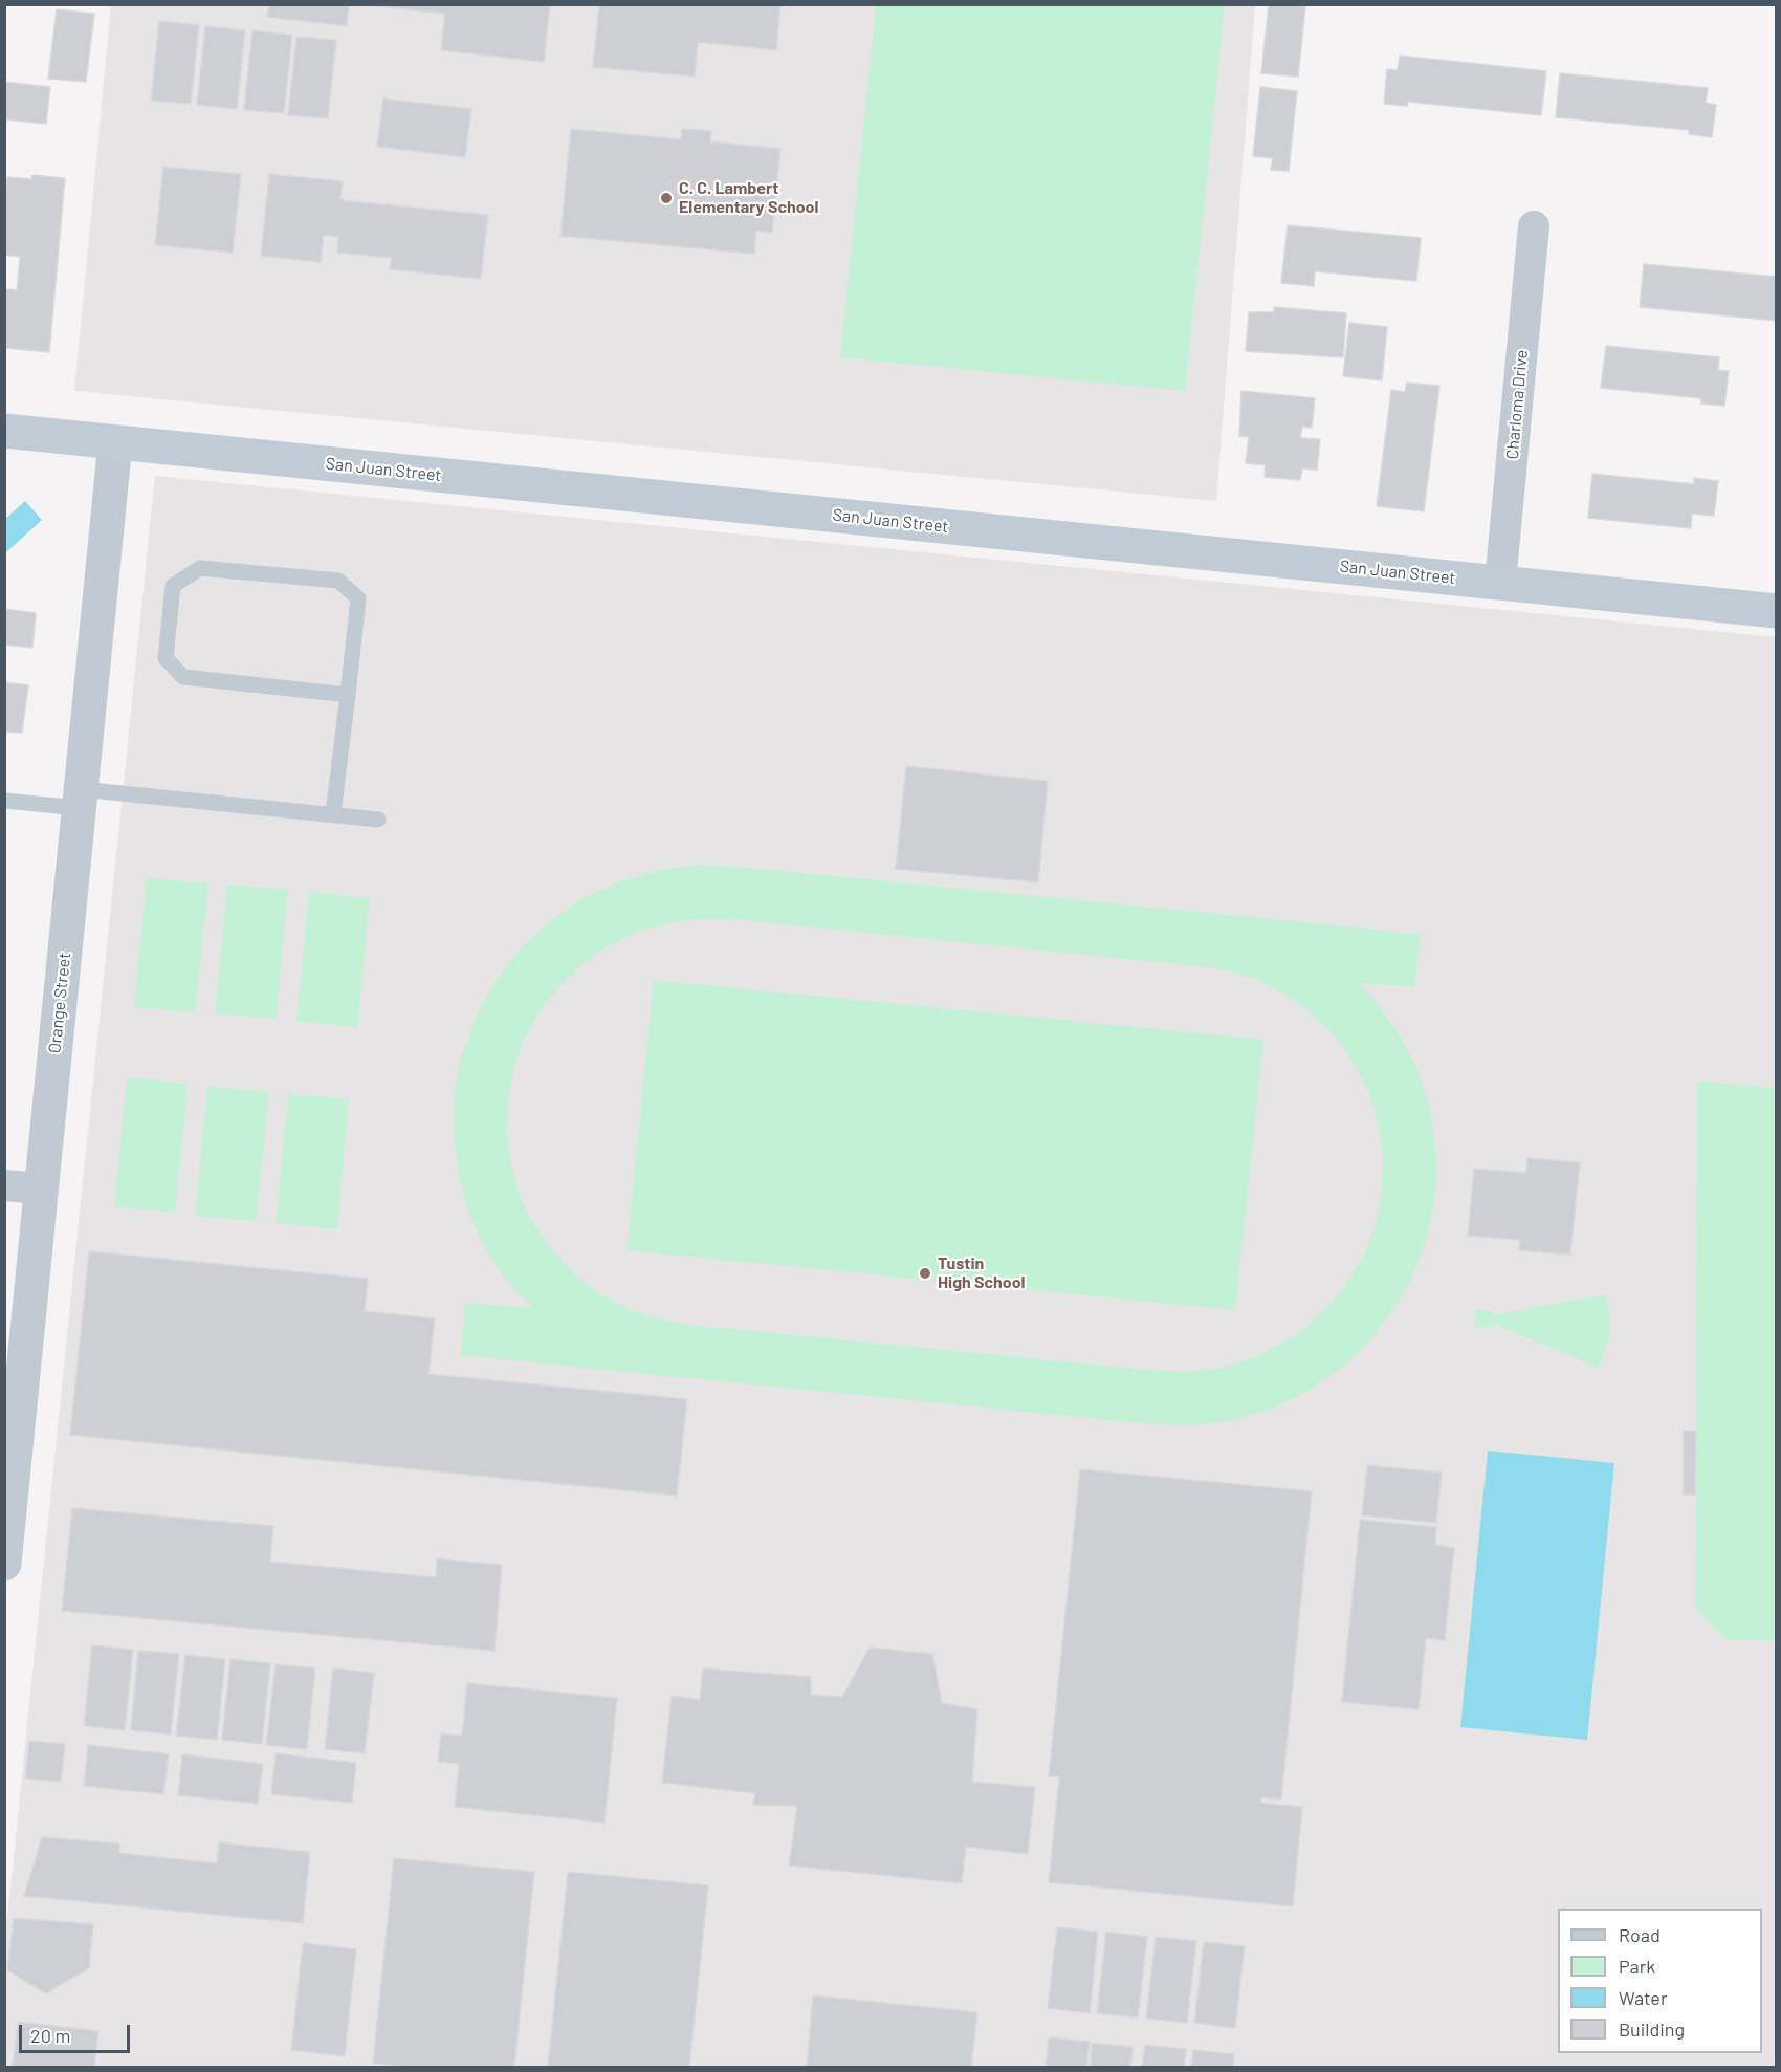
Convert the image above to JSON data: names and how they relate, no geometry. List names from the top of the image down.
{
  "streets": {
    "main road": ["San Juan Street"],
    "street": ["Charloma Drive", "Orange Street"]
  },
  "crossings": [
    ["Charloma Drive", "San Juan Street"],
    ["San Juan Street", "Orange Street"]
  ],
  "places": ["C. C. Lambert Elementary School", "Tustin High School"],
  "legend": [
    "Road",
    "Park",
    "Water",
    "Building"
  ],
  "scale_bar": "20 m"
}
